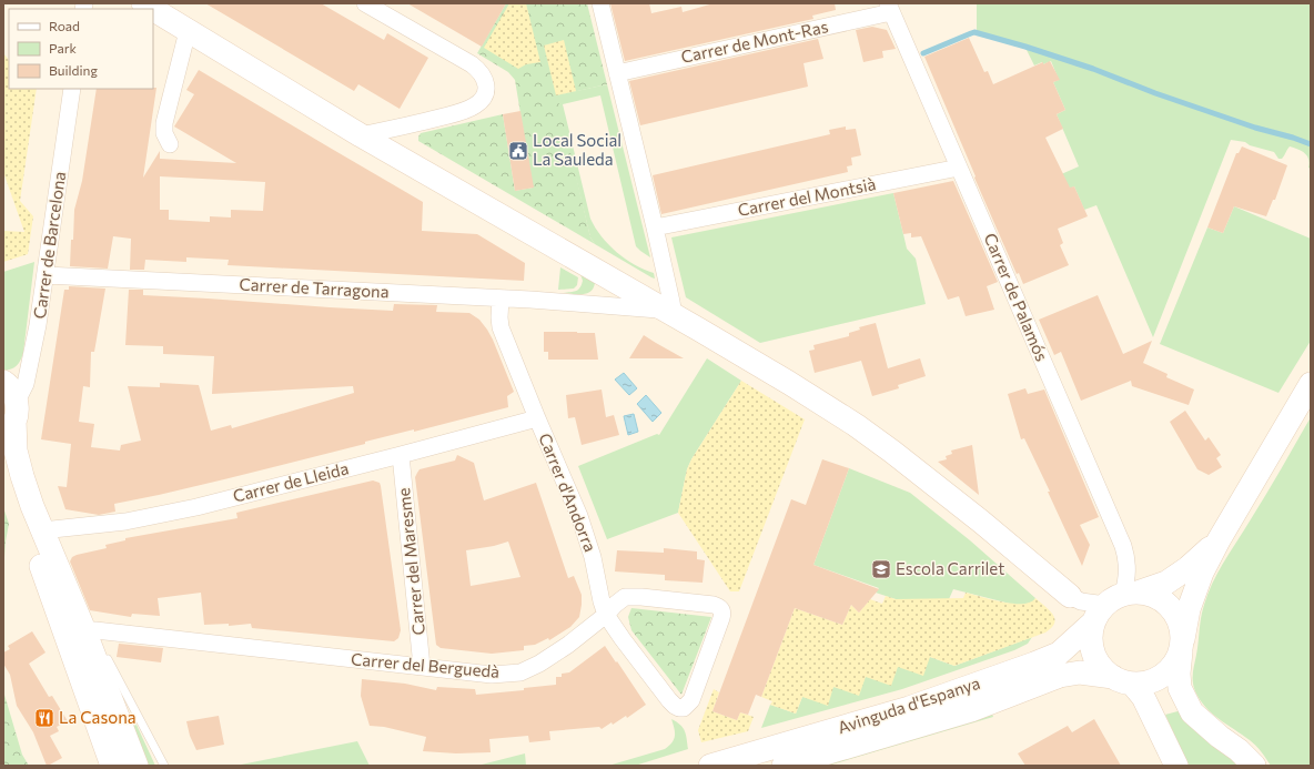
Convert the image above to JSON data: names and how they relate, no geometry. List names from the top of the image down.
{
  "streets": {
    "street": [
      "Carrer de Mont-Ras",
      "Carrer del Montsià",
      "Carrer de Barcelona",
      "Carrer de Tarragona",
      "Carrer de Palamós",
      "Carrer de Lleida",
      "Carrer d'Andorra",
      "Carrer del Maresme",
      "Carrer del Berguedà",
      "Avinguda d'Espanya"
    ]
  },
  "crossings": [
    ["Carrer de Mont-Ras", "Carrer de Palamós"],
    ["Carrer del Montsià", "Carrer de Palamós"],
    ["Carrer de Barcelona", "Carrer de Tarragona"],
    ["Carrer de Tarragona", "Carrer d'Andorra"],
    ["Carrer de Palamós", "Avinguda d'Espanya"],
    ["Carrer de Lleida", "Carrer d'Andorra"],
    ["Carrer de Lleida", "Carrer del Maresme"],
    ["Carrer d'Andorra", "Carrer del Berguedà"],
    ["Carrer del Maresme", "Carrer del Berguedà"]
  ],
  "places": {
    "public building": ["Local Social La Sauleda"],
    "school or university": ["Escola Carrilet"],
    "restaurant": ["La Casona"]
  },
  "legend": ["Road", "Park", "Building"]
}
